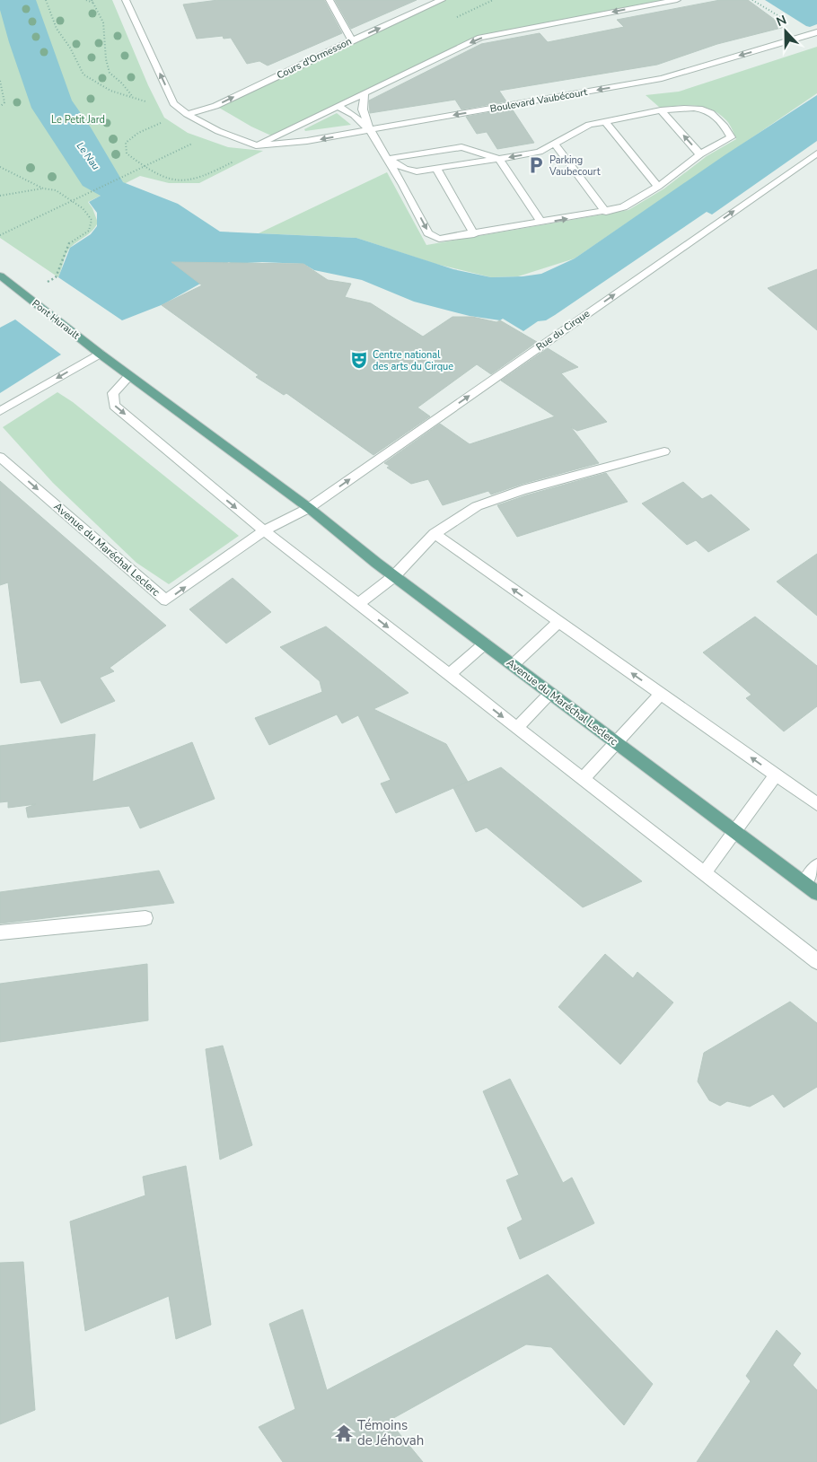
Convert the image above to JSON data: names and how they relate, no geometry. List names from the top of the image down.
{
  "streets": {
    "main road": ["Pont Hurault", "Avenue du Maréchal Leclerc"],
    "street": ["Cours d'Ormesson", "Boulevard Vaubécourt", "Rue du Cirque"]
  },
  "crossings": [
    ["Cours d'Ormesson", "Boulevard Vaubécourt"],
    ["Pont Hurault", "Avenue du Maréchal Leclerc"],
    ["Rue du Cirque", "Avenue du Maréchal Leclerc"]
  ],
  "water": ["Le Nau"],
  "parks": ["Le Petit Jard"],
  "places": {
    "parking": ["Parking Vaubecourt"],
    "theatre": ["Centre national des arts du Cirque"],
    "temple": ["Témoins de Jéhovah"]
  },
  "north": "top"
}
